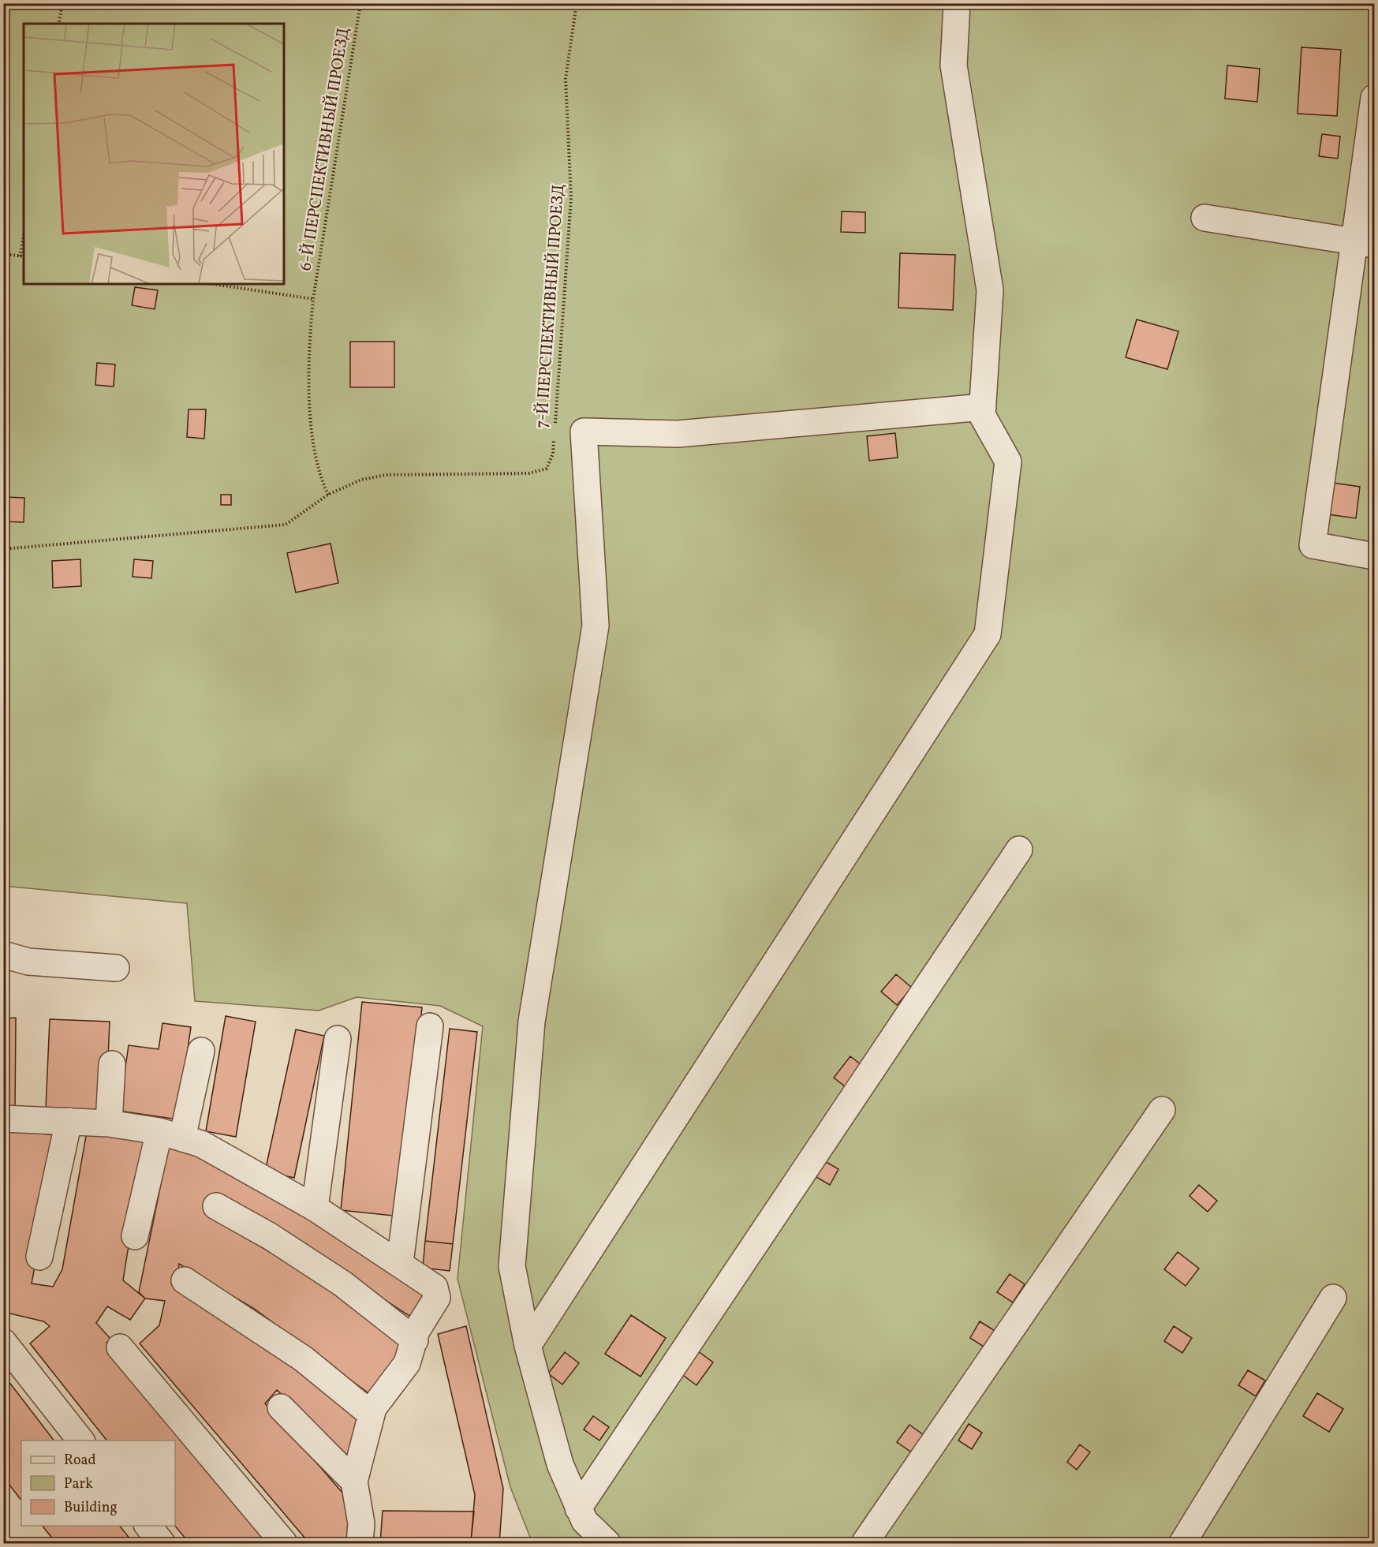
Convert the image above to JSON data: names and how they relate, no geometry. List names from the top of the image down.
{
  "streets": {
    "path": ["6-Й ПЕРСПЕКТИВНЫЙ ПРОЕЗД", "7-Й ПЕРСПЕКТИВНЫЙ ПРОЕЗД"]
  },
  "crossings": [
    ["6-Й ПЕРСПЕКТИВНЫЙ ПРОЕЗД", "7-Й ПЕРСПЕКТИВНЫЙ ПРОЕЗД"]
  ],
  "legend": ["Road", "Park", "Building"]
}
